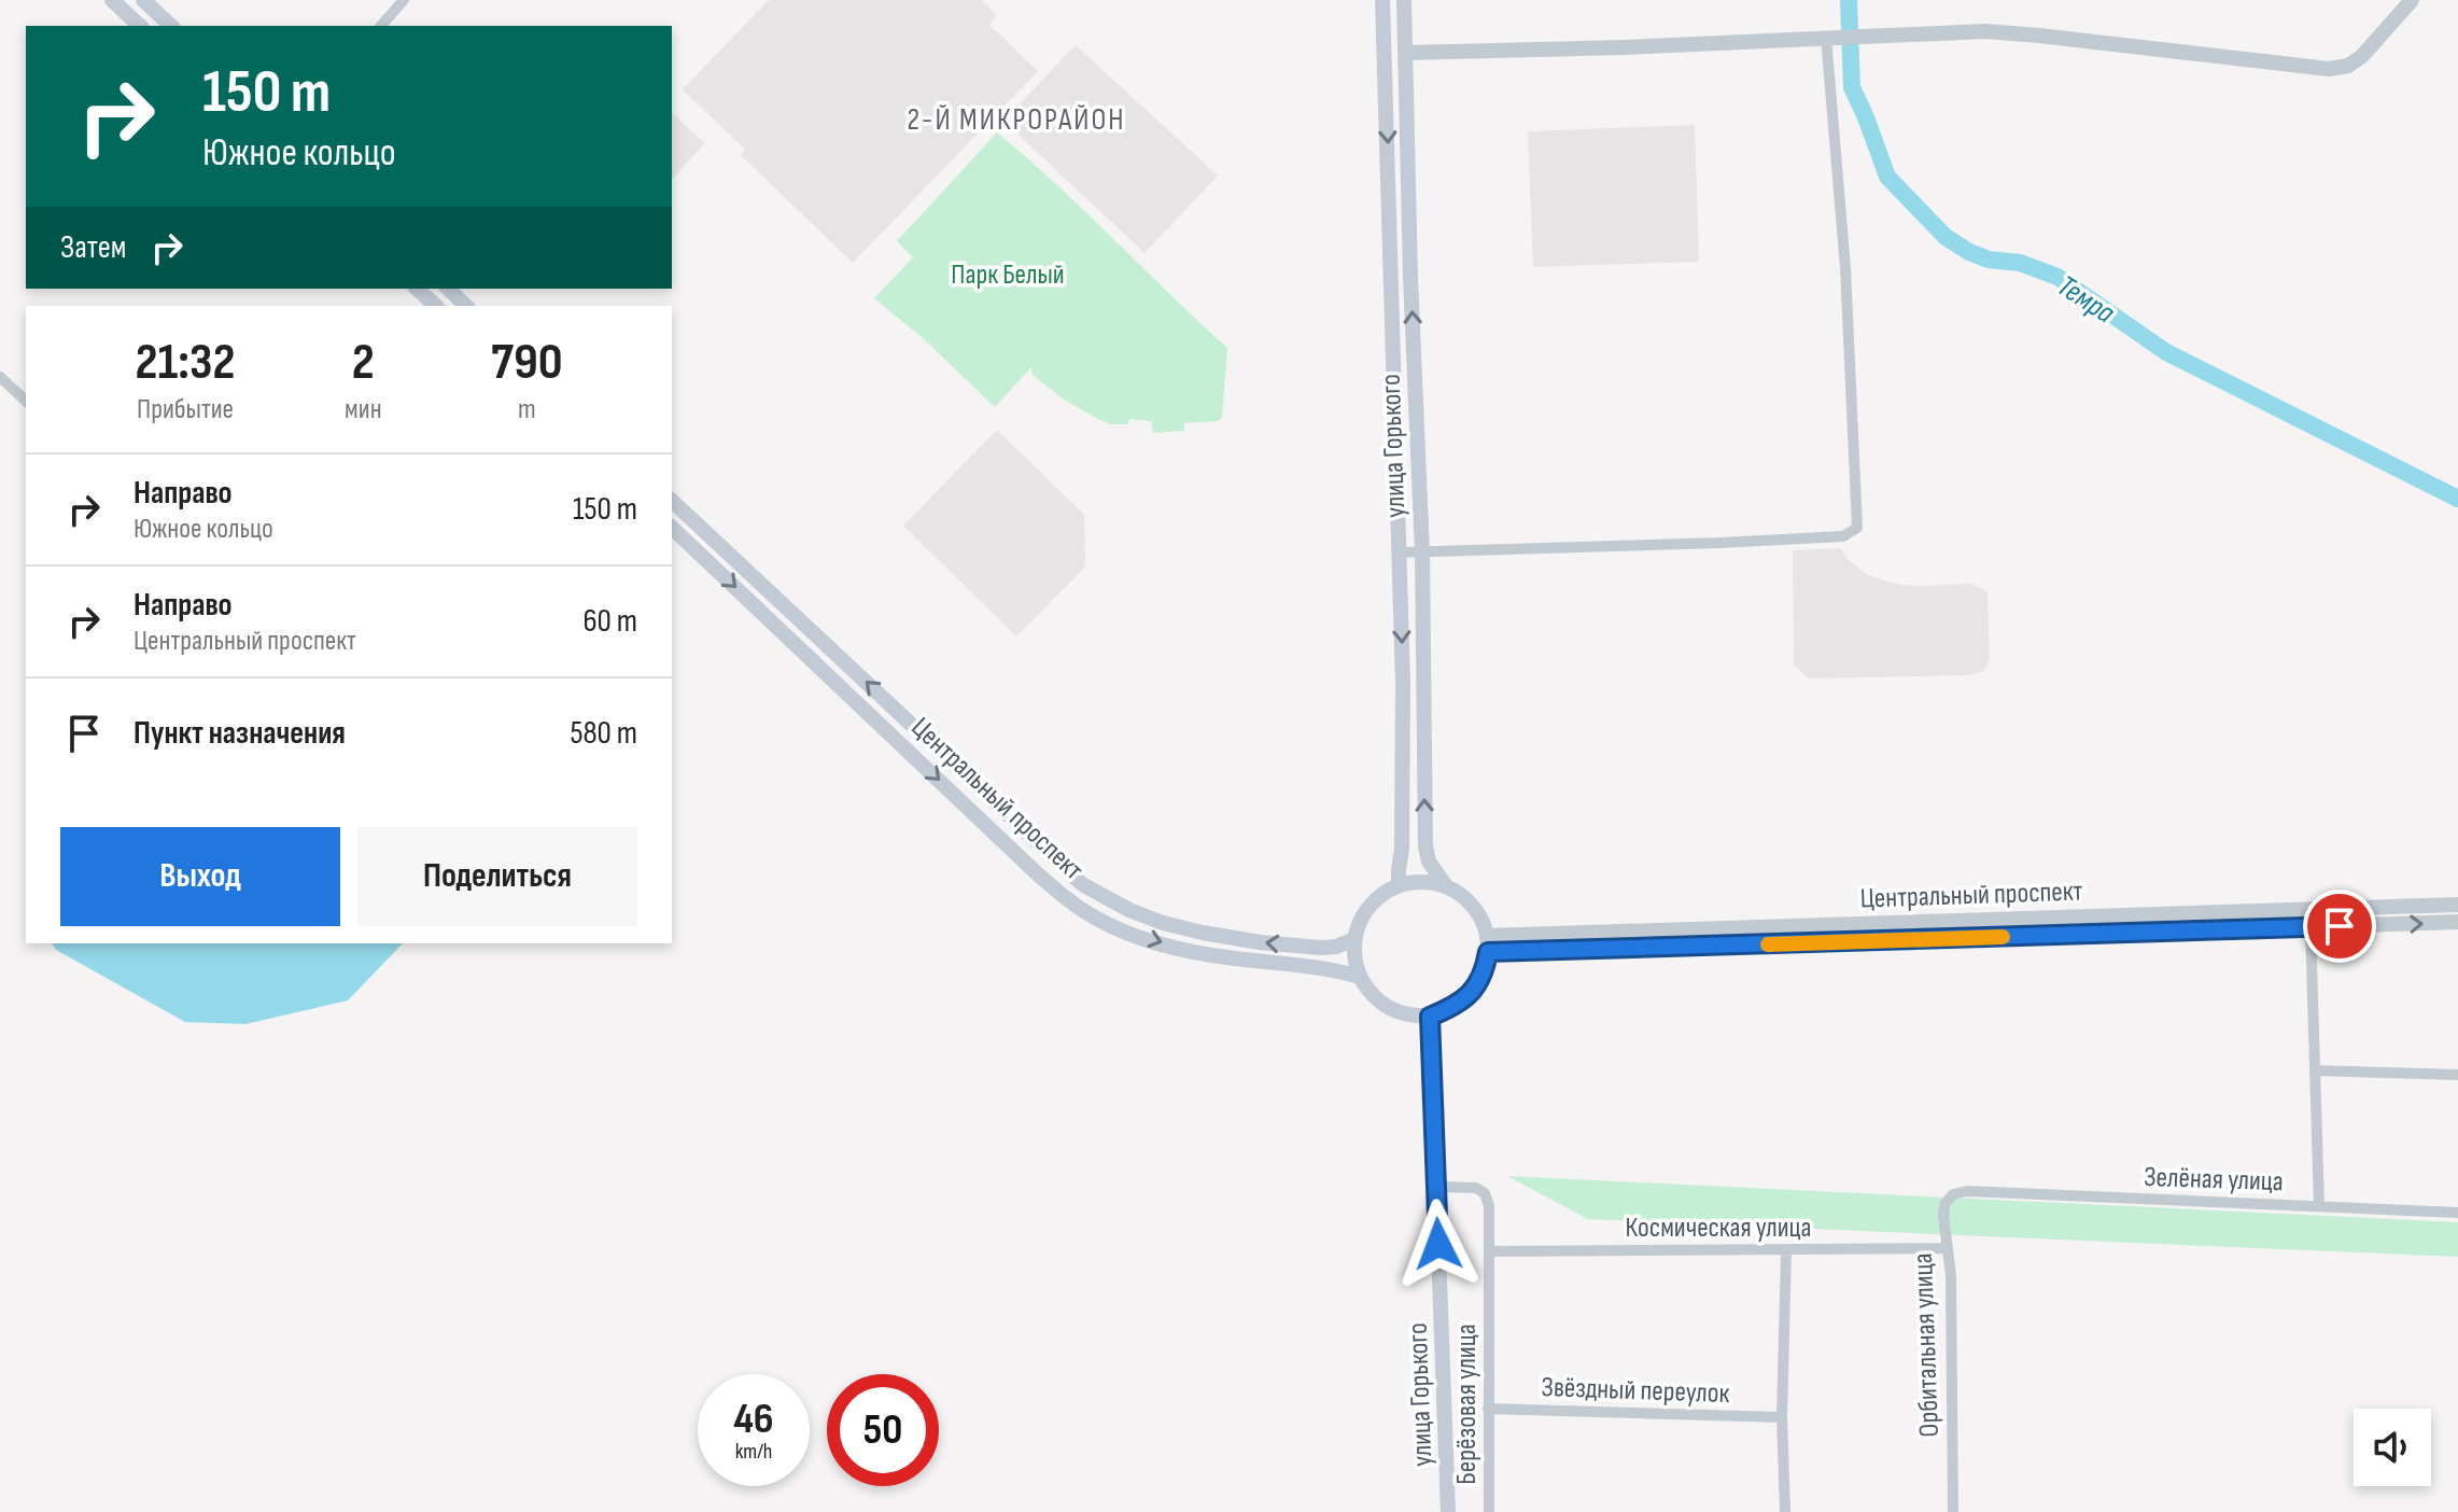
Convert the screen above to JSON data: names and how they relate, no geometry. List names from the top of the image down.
{
  "streets": {
    "main road": ["улица Горького", "Центральный проспект"],
    "street": [
      "Зелёная улица",
      "Космическая улица",
      "Орбитальная улица",
      "Звёздный переулок",
      "Берёзовая улица"
    ]
  },
  "crossings": [
    ["улица Горького", "Центральный проспект"],
    ["улица Горького", "Берёзовая улица"],
    ["Зелёная улица", "Орбитальная улица"],
    ["Космическая улица", "Орбитальная улица"],
    ["Космическая улица", "Берёзовая улица"],
    ["Звёздный переулок", "Берёзовая улица"]
  ],
  "districts": ["2-Й МИКРОРАЙОН"],
  "water": ["Темра"],
  "parks": ["Парк Белый"],
  "page": {
    "turn": ["150 m", "Южное кольцо"],
    "then": "Затем",
    "eta": [
      "21:32",
      "Прибытие",
      "2",
      "мин",
      "790",
      "m"
    ],
    "list": [
      {
        "name": "Направо",
        "note": "Южное кольцо",
        "value": "150 m"
      },
      {
        "name": "Направо",
        "note": "Центральный проспект",
        "value": "60 m"
      },
      {
        "name": "Пункт назначения",
        "value": "580 m"
      }
    ],
    "buttons": ["Выход", "Поделиться"],
    "speed": "46 km/h",
    "limit": "50"
  }
}
